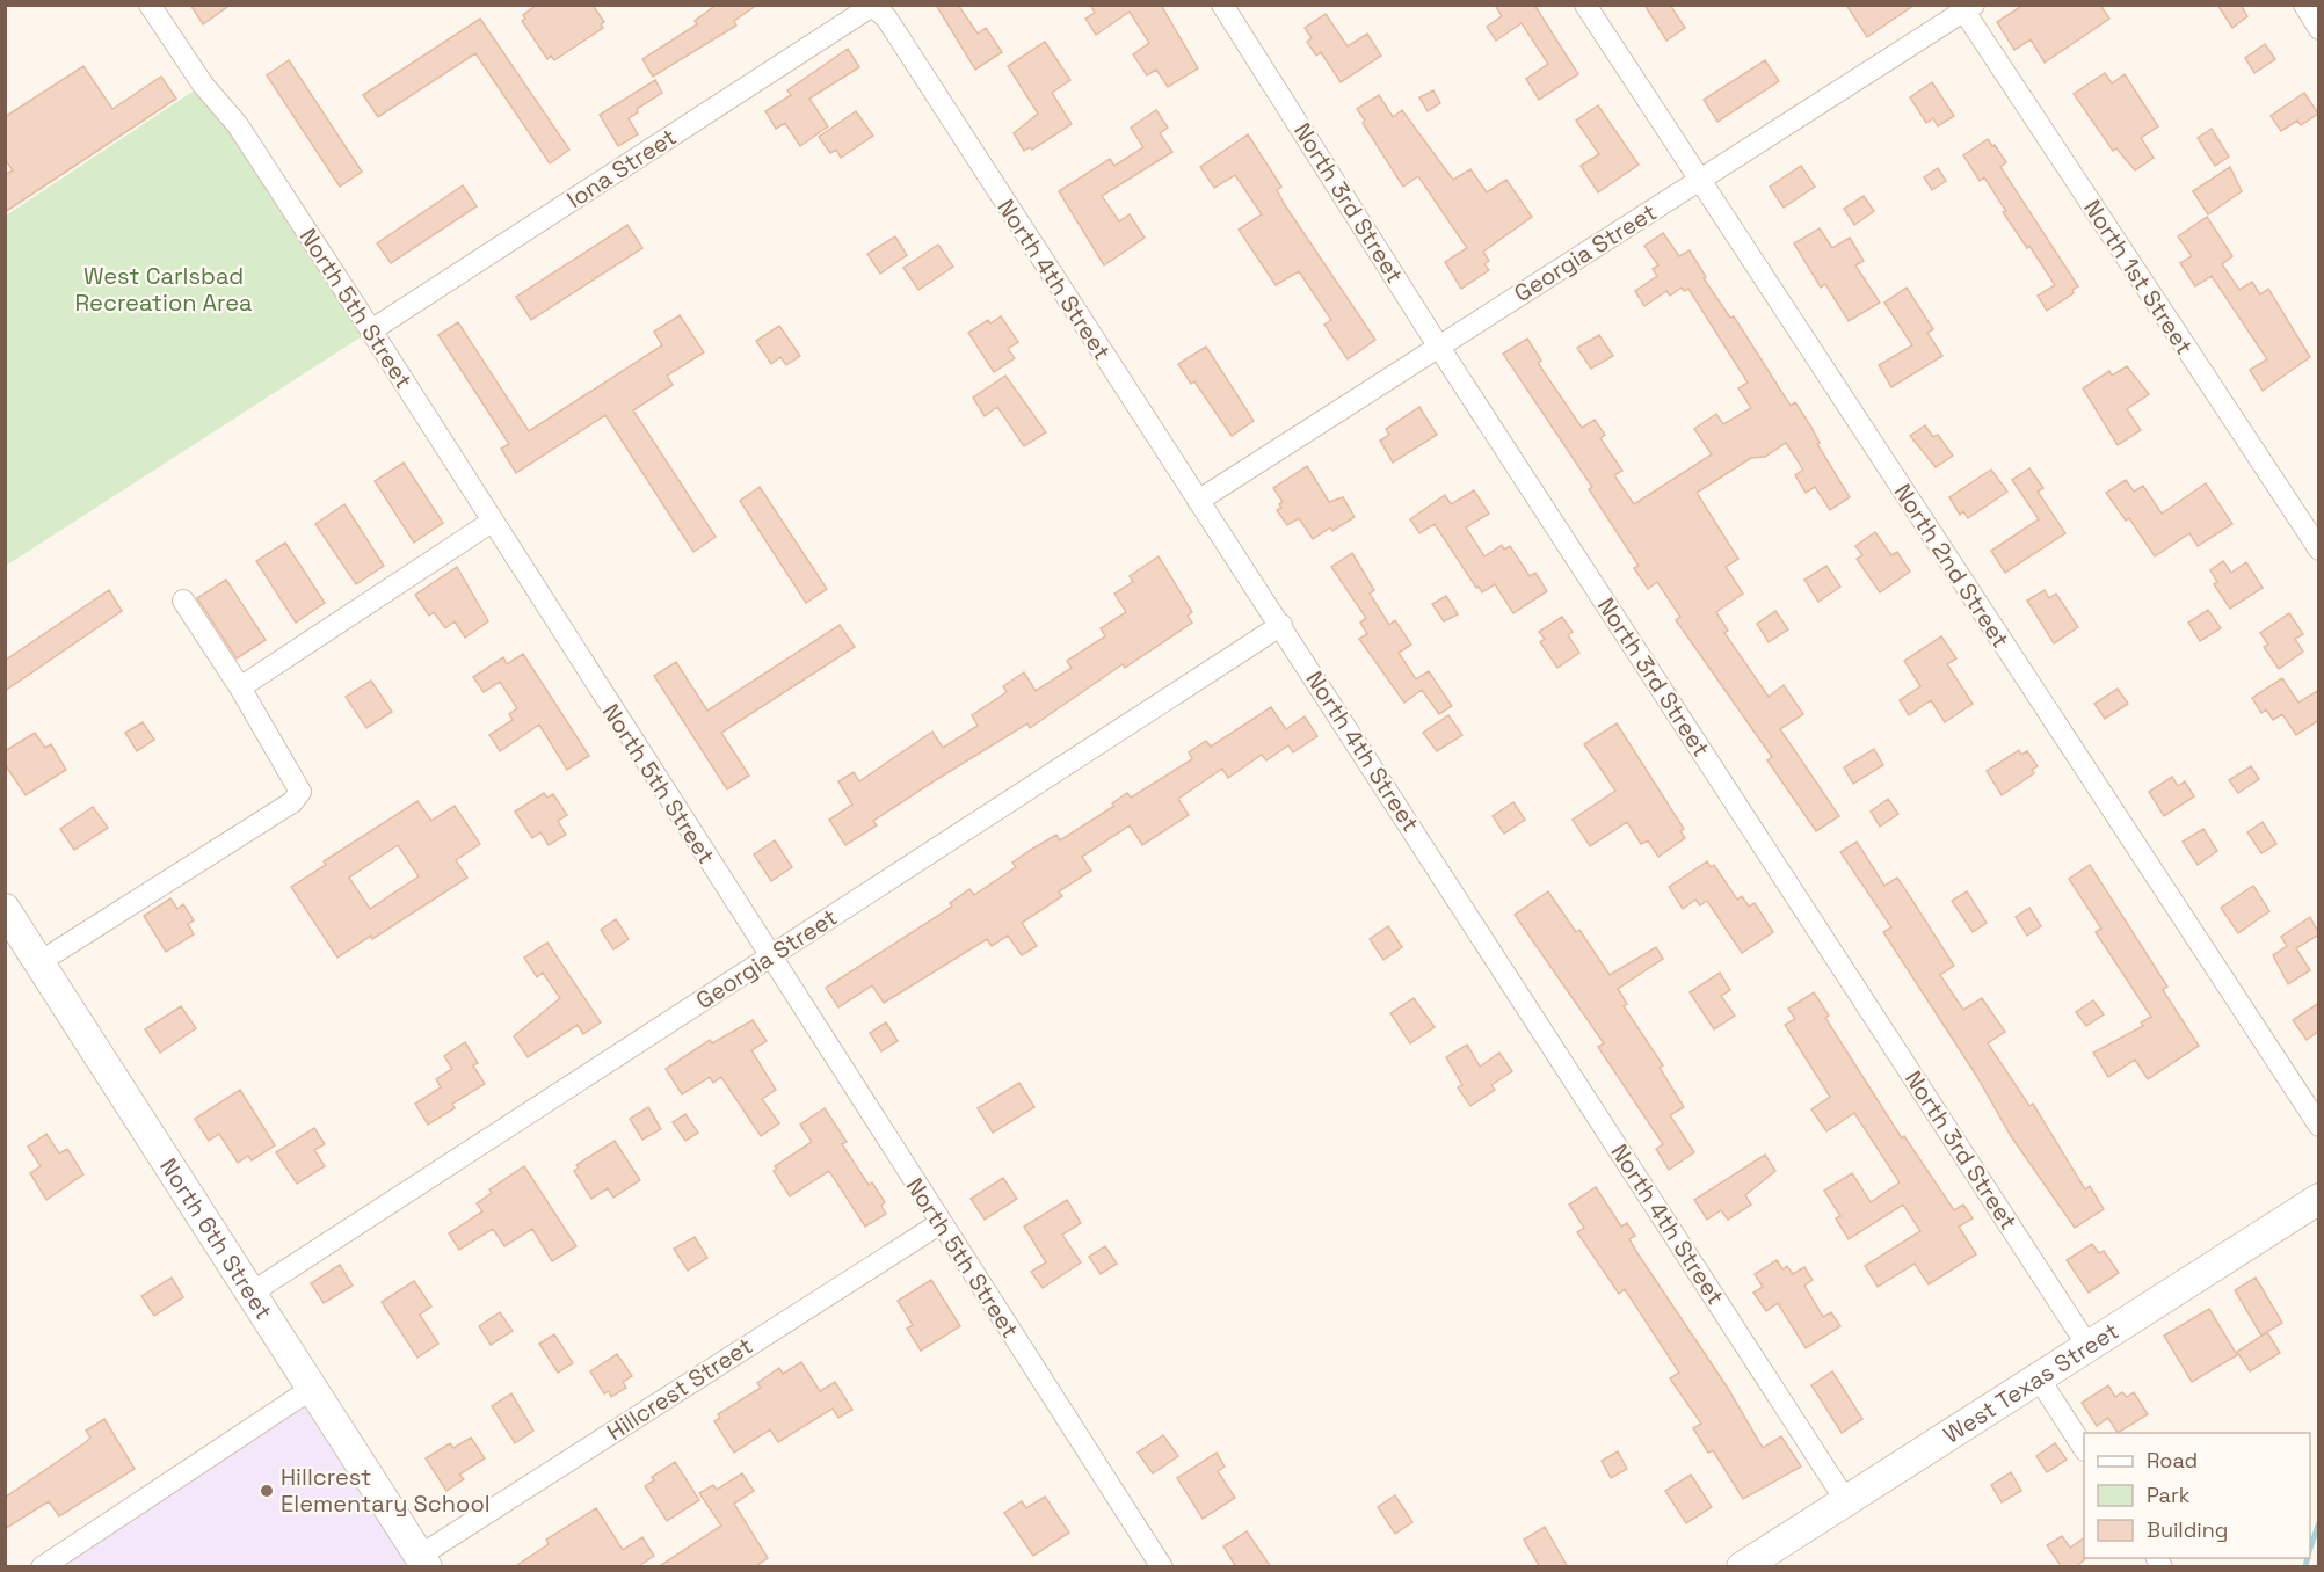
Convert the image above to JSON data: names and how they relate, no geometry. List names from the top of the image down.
{
  "streets": {
    "street": [
      "Iona Street",
      "North 3rd Street",
      "Georgia Street",
      "North 1st Street",
      "North 4th Street",
      "North 5th Street",
      "North 2nd Street",
      "North 6th Street",
      "West Texas Street",
      "Hillcrest Street"
    ]
  },
  "crossings": [
    ["Iona Street", "North 4th Street"],
    ["Iona Street", "North 5th Street"],
    ["North 3rd Street", "Georgia Street"],
    ["North 3rd Street", "West Texas Street"],
    ["Georgia Street", "North 1st Street"],
    ["Georgia Street", "North 4th Street"],
    ["Georgia Street", "North 5th Street"],
    ["Georgia Street", "North 2nd Street"],
    ["Georgia Street", "North 6th Street"],
    ["North 4th Street", "West Texas Street"],
    ["North 5th Street", "Hillcrest Street"],
    ["North 6th Street", "Hillcrest Street"]
  ],
  "parks": ["West Carlsbad Recreation Area"],
  "places": ["Hillcrest Elementary School"],
  "legend": ["Road", "Park", "Building"]
}
